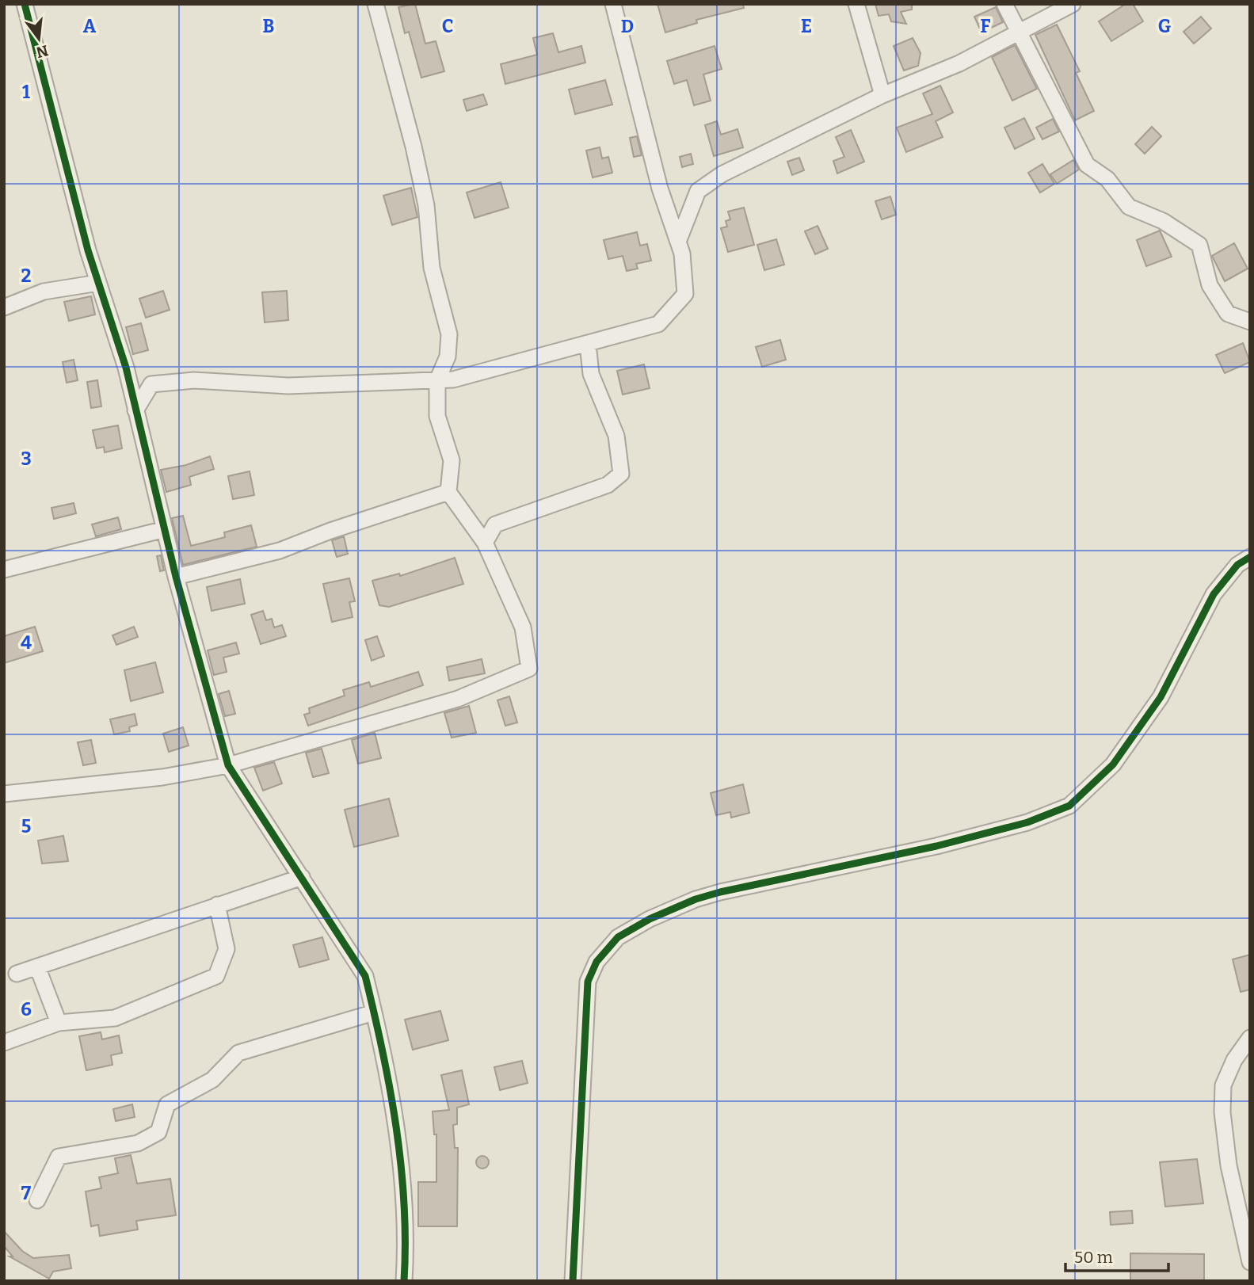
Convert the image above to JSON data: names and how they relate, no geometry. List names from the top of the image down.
{
  "scale_bar": "50 m",
  "north": "bottom",
  "grid": {
    "columns": [
      "A",
      "B",
      "C",
      "D",
      "E",
      "F",
      "G"
    ],
    "rows": [
      "1",
      "2",
      "3",
      "4",
      "5",
      "6",
      "7"
    ]
  }
}
